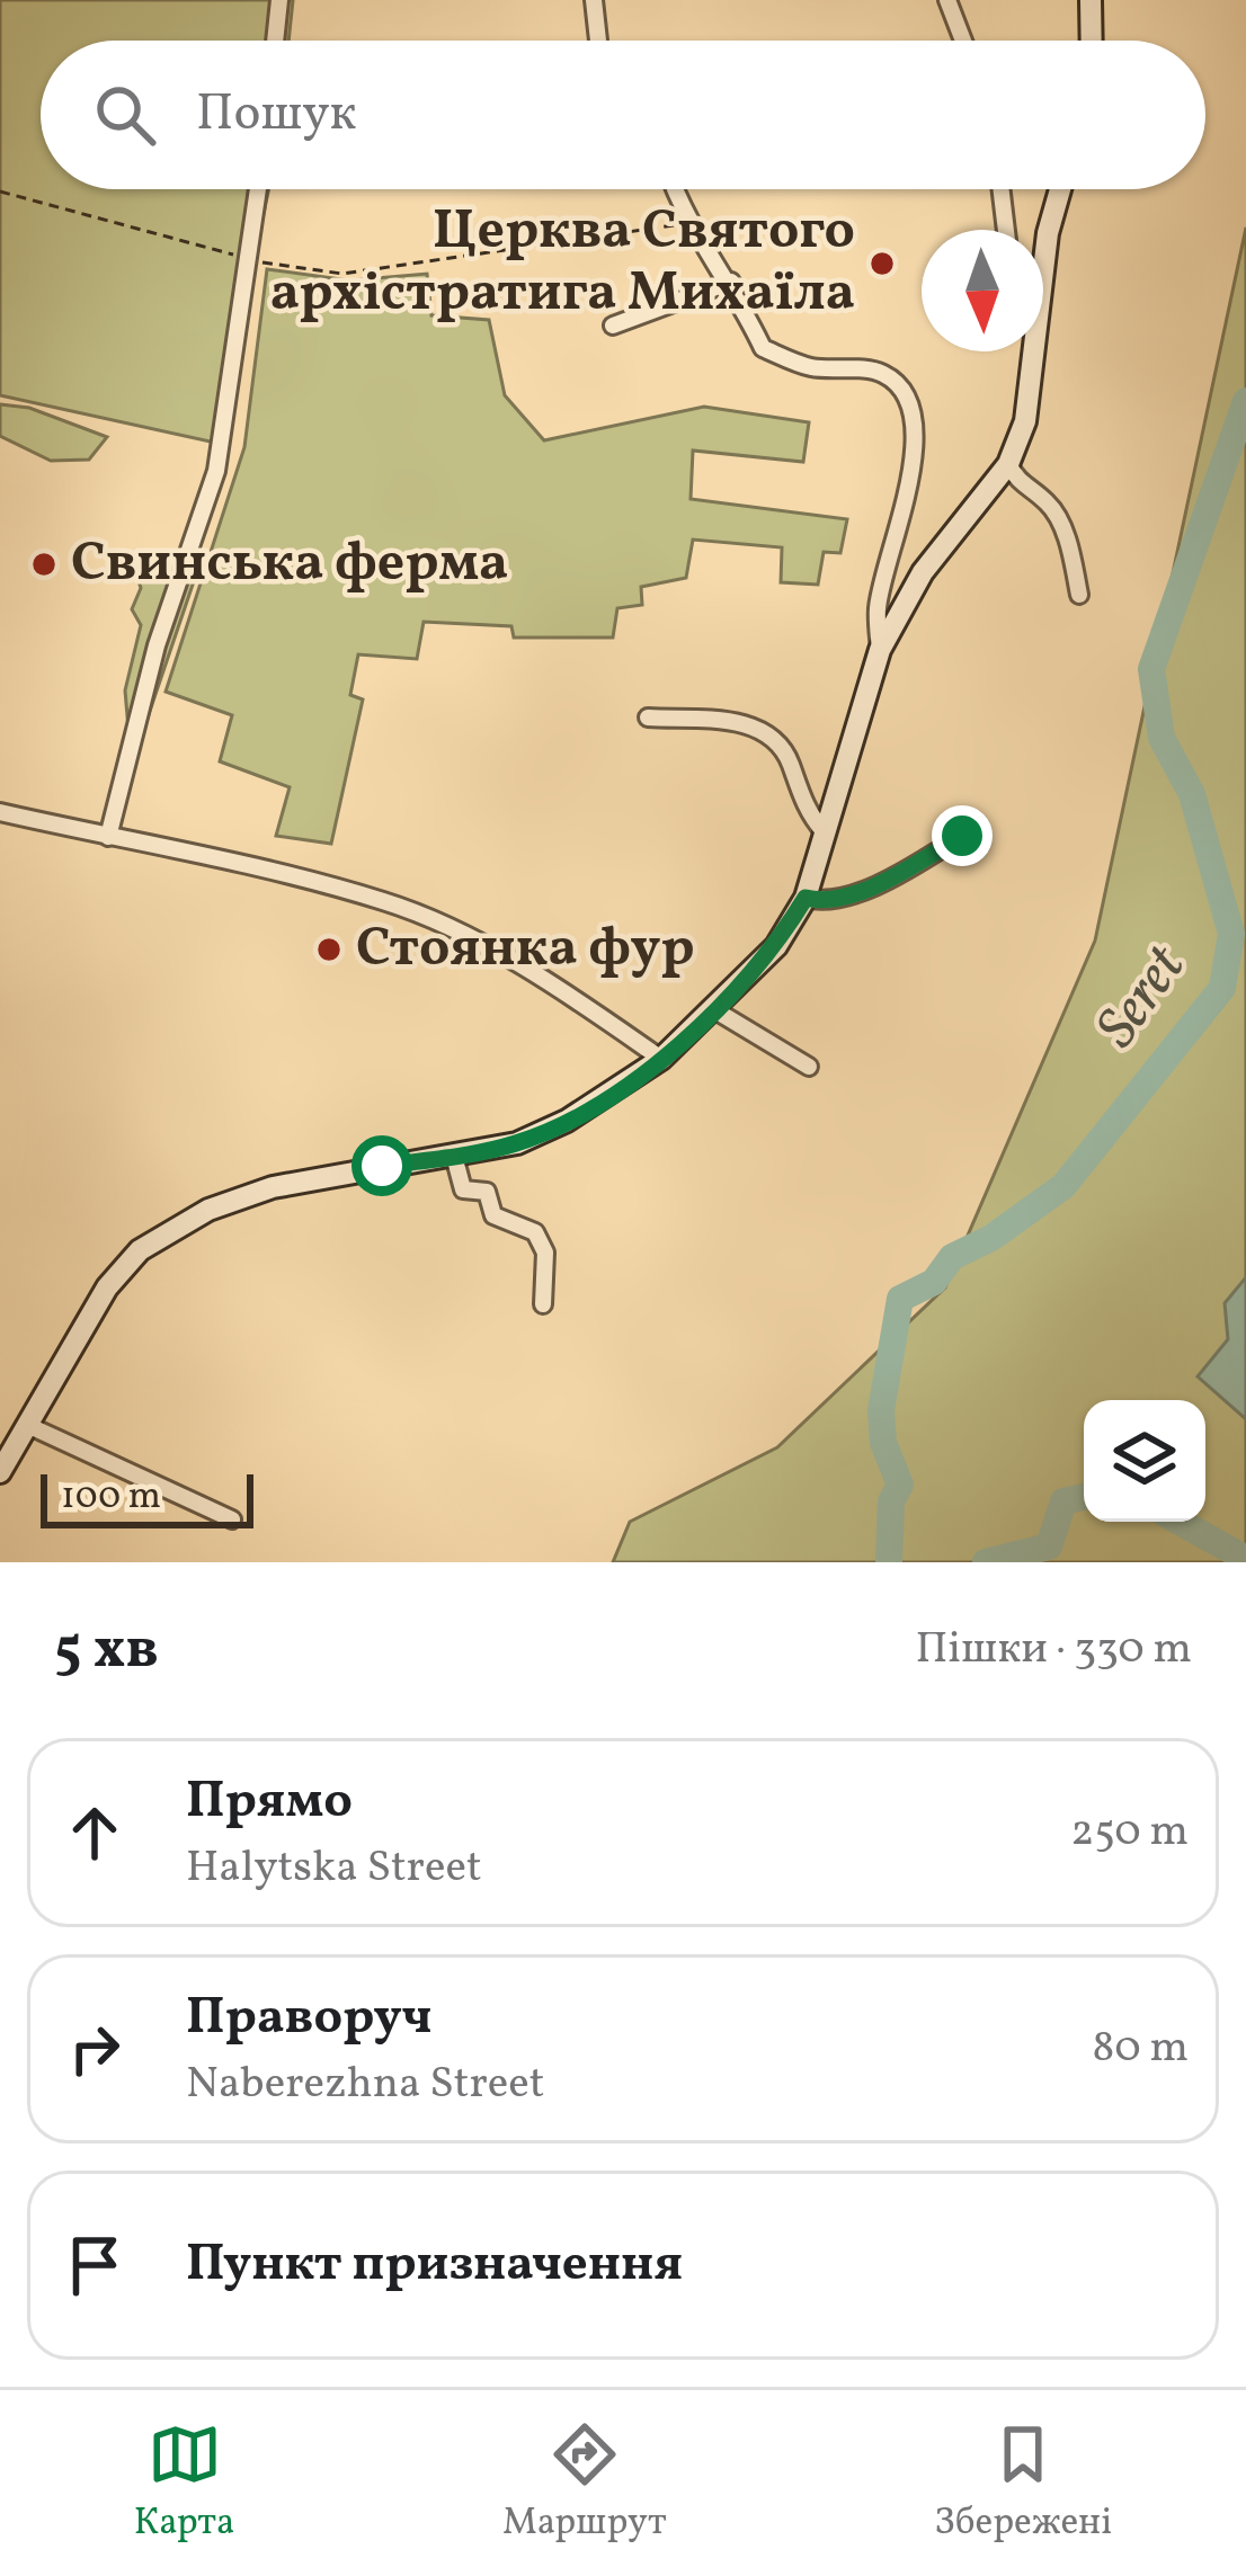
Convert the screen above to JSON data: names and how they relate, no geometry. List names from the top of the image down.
{
  "water": ["Seret"],
  "places": ["Церква Святого архістратига Михаїла", "Свинська ферма", "Стоянка фур"],
  "scale_bar": "100 m",
  "north": "bottom",
  "page": {
    "search": "Пошук",
    "scale": "100 m",
    "heading": ["5 хв", "Пішки · 330 m"],
    "list": [
      ["Прямо", "Halytska Street", "250 m"],
      ["Праворуч", "Naberezhna Street", "80 m"],
      "Пункт призначення"
    ],
    "nav": ["Карта", "Маршрут", "Збережені"]
  }
}
